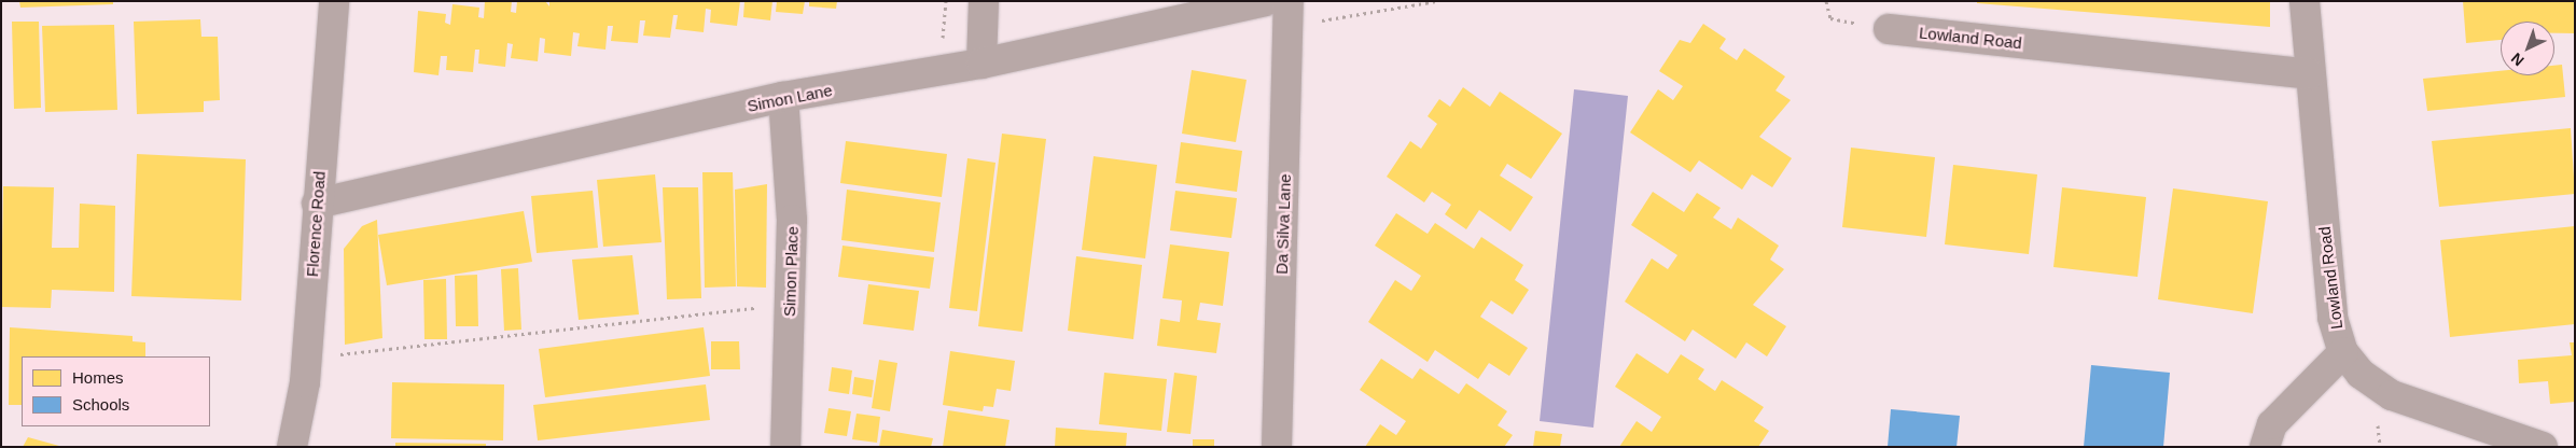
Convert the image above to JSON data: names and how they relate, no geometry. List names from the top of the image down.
{
  "streets": {
    "street": [
      "Lowland Road",
      "Simon Lane",
      "Florence Road",
      "Da Silva Lane",
      "Simon Place"
    ]
  },
  "crossings": [
    ["Simon Lane", "Florence Road"],
    ["Simon Lane", "Simon Place"]
  ],
  "legend": ["Homes", "Schools"],
  "north": "bottom left"
}
